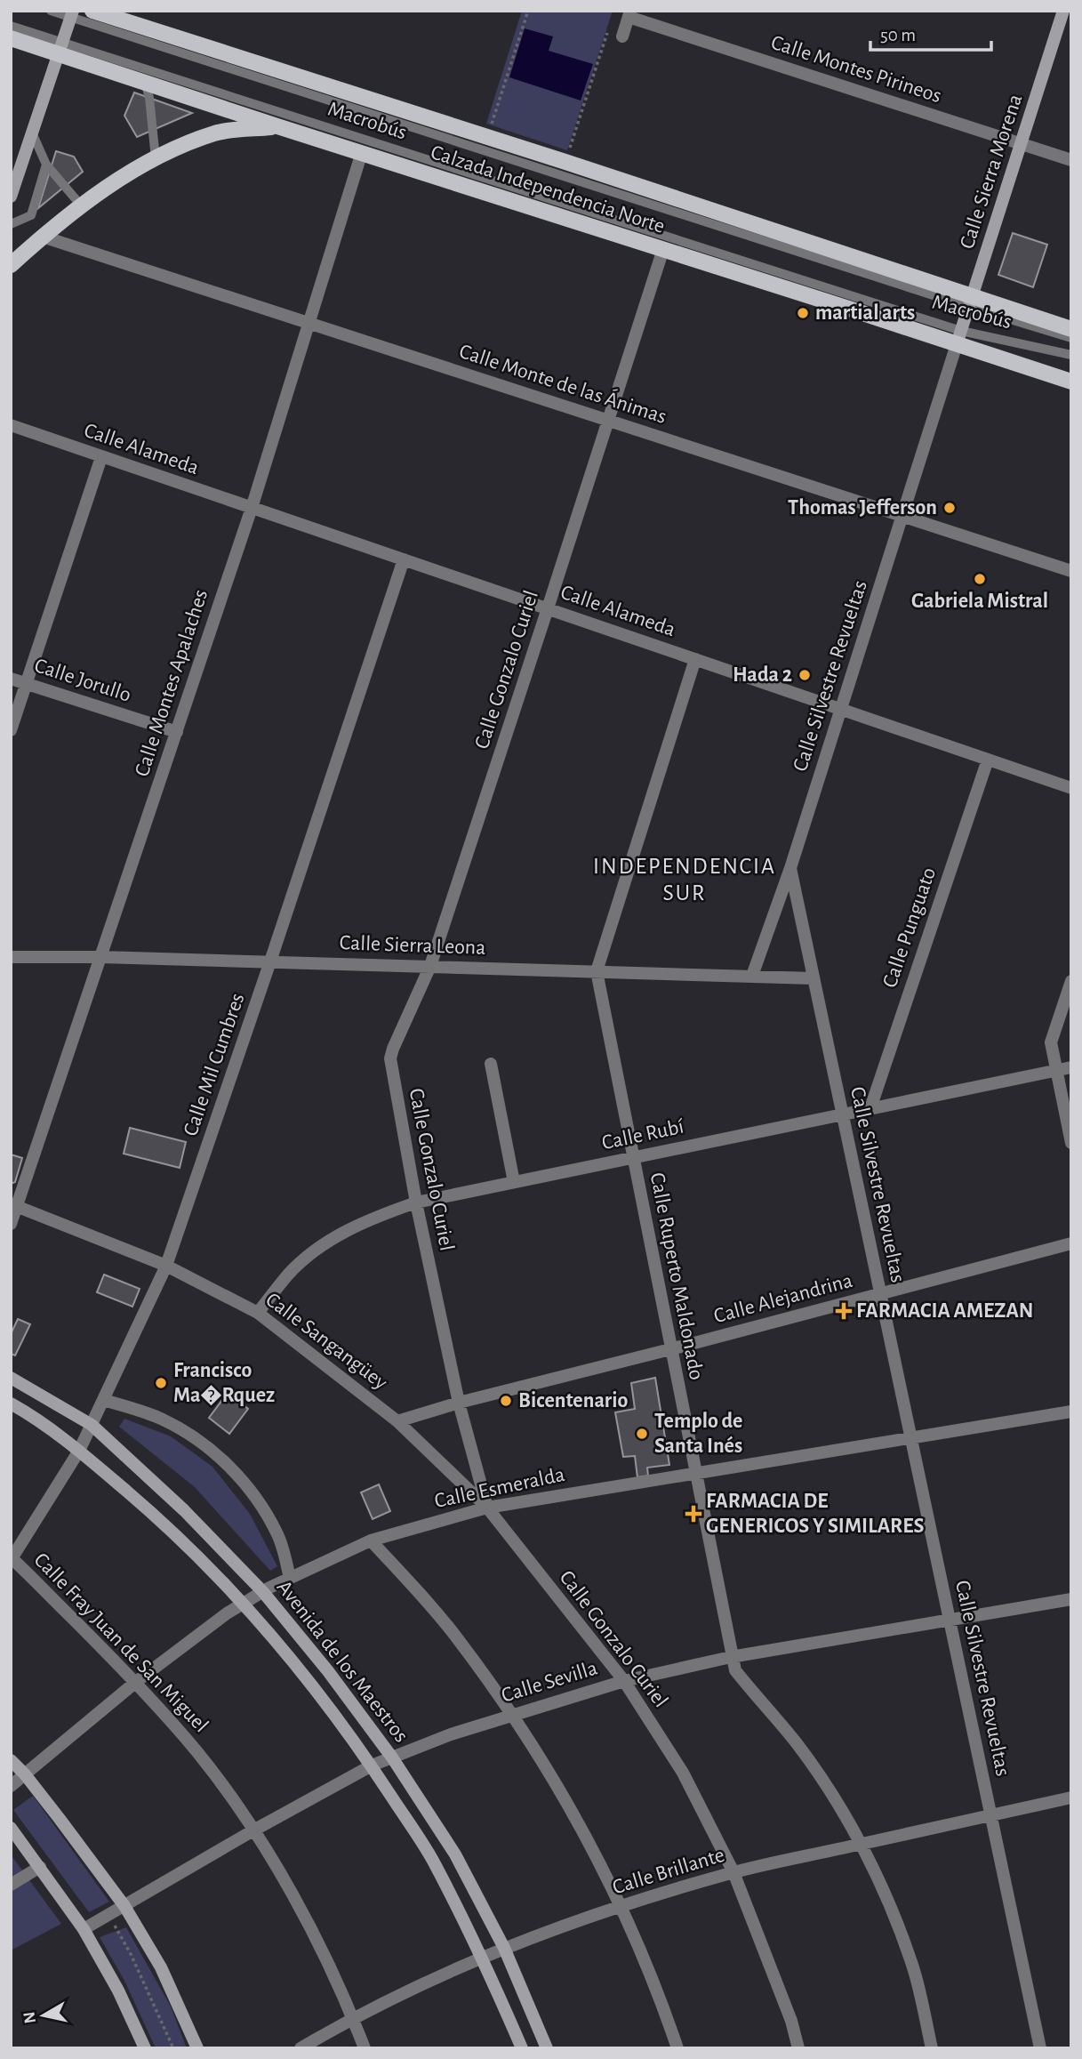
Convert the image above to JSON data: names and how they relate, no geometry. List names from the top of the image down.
{
  "streets": {
    "main road": ["Calzada Independencia Norte"],
    "street": [
      "Calle Montes Pirineos",
      "Calle Sierra Morena",
      "Calle Monte de las Ánimas",
      "Calle Alameda",
      "Calle Gonzalo Curiel",
      "Calle Silvestre Revueltas",
      "Calle Jorullo",
      "Calle Montes Apalaches",
      "Calle Punguato",
      "Calle Sierra Leona",
      "Calle Mil Cumbres",
      "Calle Rubí",
      "Calle Ruperto Maldonado",
      "Calle Alejandrina",
      "Calle Sangangüey",
      "Calle Esmeralda",
      "Calle Fray Juan de San Miguel",
      "Avenida de los Maestros",
      "Calle Sevilla",
      "Calle Brillante"
    ],
    "lane": ["Macrobús"]
  },
  "crossings": [
    ["Calle Montes Pirineos", "Calle Sierra Morena"],
    ["Macrobús", "Calle Sierra Morena"],
    ["Macrobús", "Calzada Independencia Norte"],
    ["Macrobús", "Calle Silvestre Revueltas"],
    ["Calle Sierra Morena", "Calzada Independencia Norte"],
    ["Calle Sierra Morena", "Calle Silvestre Revueltas"],
    ["Calzada Independencia Norte", "Calle Gonzalo Curiel"],
    ["Calzada Independencia Norte", "Calle Silvestre Revueltas"],
    ["Calzada Independencia Norte", "Calle Montes Apalaches"],
    ["Calle Monte de las Ánimas", "Calle Gonzalo Curiel"],
    ["Calle Monte de las Ánimas", "Calle Silvestre Revueltas"],
    ["Calle Monte de las Ánimas", "Calle Montes Apalaches"],
    ["Calle Alameda", "Calle Gonzalo Curiel"],
    ["Calle Alameda", "Calle Silvestre Revueltas"],
    ["Calle Alameda", "Calle Montes Apalaches"],
    ["Calle Alameda", "Calle Punguato"],
    ["Calle Alameda", "Calle Mil Cumbres"],
    ["Calle Alameda", "Calle Ruperto Maldonado"],
    ["Calle Gonzalo Curiel", "Calle Sierra Leona"],
    ["Calle Gonzalo Curiel", "Calle Rubí"],
    ["Calle Gonzalo Curiel", "Calle Alejandrina"],
    ["Calle Gonzalo Curiel", "Calle Sangangüey"],
    ["Calle Gonzalo Curiel", "Calle Esmeralda"],
    ["Calle Gonzalo Curiel", "Calle Sevilla"],
    ["Calle Gonzalo Curiel", "Calle Brillante"],
    ["Calle Silvestre Revueltas", "Calle Sierra Leona"],
    ["Calle Silvestre Revueltas", "Calle Rubí"],
    ["Calle Silvestre Revueltas", "Calle Alejandrina"],
    ["Calle Silvestre Revueltas", "Calle Esmeralda"],
    ["Calle Silvestre Revueltas", "Calle Sevilla"],
    ["Calle Silvestre Revueltas", "Calle Brillante"],
    ["Calle Jorullo", "Calle Montes Apalaches"],
    ["Calle Montes Apalaches", "Calle Sierra Leona"],
    ["Calle Montes Apalaches", "Calle Sangangüey"],
    ["Calle Punguato", "Calle Rubí"],
    ["Calle Sierra Leona", "Calle Mil Cumbres"],
    ["Calle Sierra Leona", "Calle Ruperto Maldonado"],
    ["Calle Mil Cumbres", "Calle Sangangüey"],
    ["Calle Mil Cumbres", "Calle Fray Juan de San Miguel"],
    ["Calle Mil Cumbres", "Avenida de los Maestros"],
    ["Calle Rubí", "Calle Ruperto Maldonado"],
    ["Calle Rubí", "Calle Sangangüey"],
    ["Calle Ruperto Maldonado", "Calle Alejandrina"],
    ["Calle Ruperto Maldonado", "Calle Esmeralda"],
    ["Calle Ruperto Maldonado", "Calle Sevilla"],
    ["Calle Ruperto Maldonado", "Calle Brillante"],
    ["Calle Alejandrina", "Calle Sangangüey"],
    ["Calle Sangangüey", "Calle Esmeralda"],
    ["Calle Esmeralda", "Calle Fray Juan de San Miguel"],
    ["Calle Esmeralda", "Avenida de los Maestros"],
    ["Calle Fray Juan de San Miguel", "Calle Sevilla"],
    ["Calle Fray Juan de San Miguel", "Calle Brillante"],
    ["Avenida de los Maestros", "Calle Sevilla"],
    ["Avenida de los Maestros", "Calle Brillante"]
  ],
  "districts": ["INDEPENDENCIA SUR"],
  "places": {
    "other": [
      "martial arts",
      "Thomas Jefferson",
      "Gabriela Mistral",
      "Hada 2",
      "Francisco Ma�Rquez",
      "Bicentenario",
      "Templo de Santa Inés"
    ],
    "health": ["FARMACIA AMEZAN", "FARMACIA DE GENERICOS Y SIMILARES"]
  },
  "scale_bar": "50 m",
  "north": "left"
}
